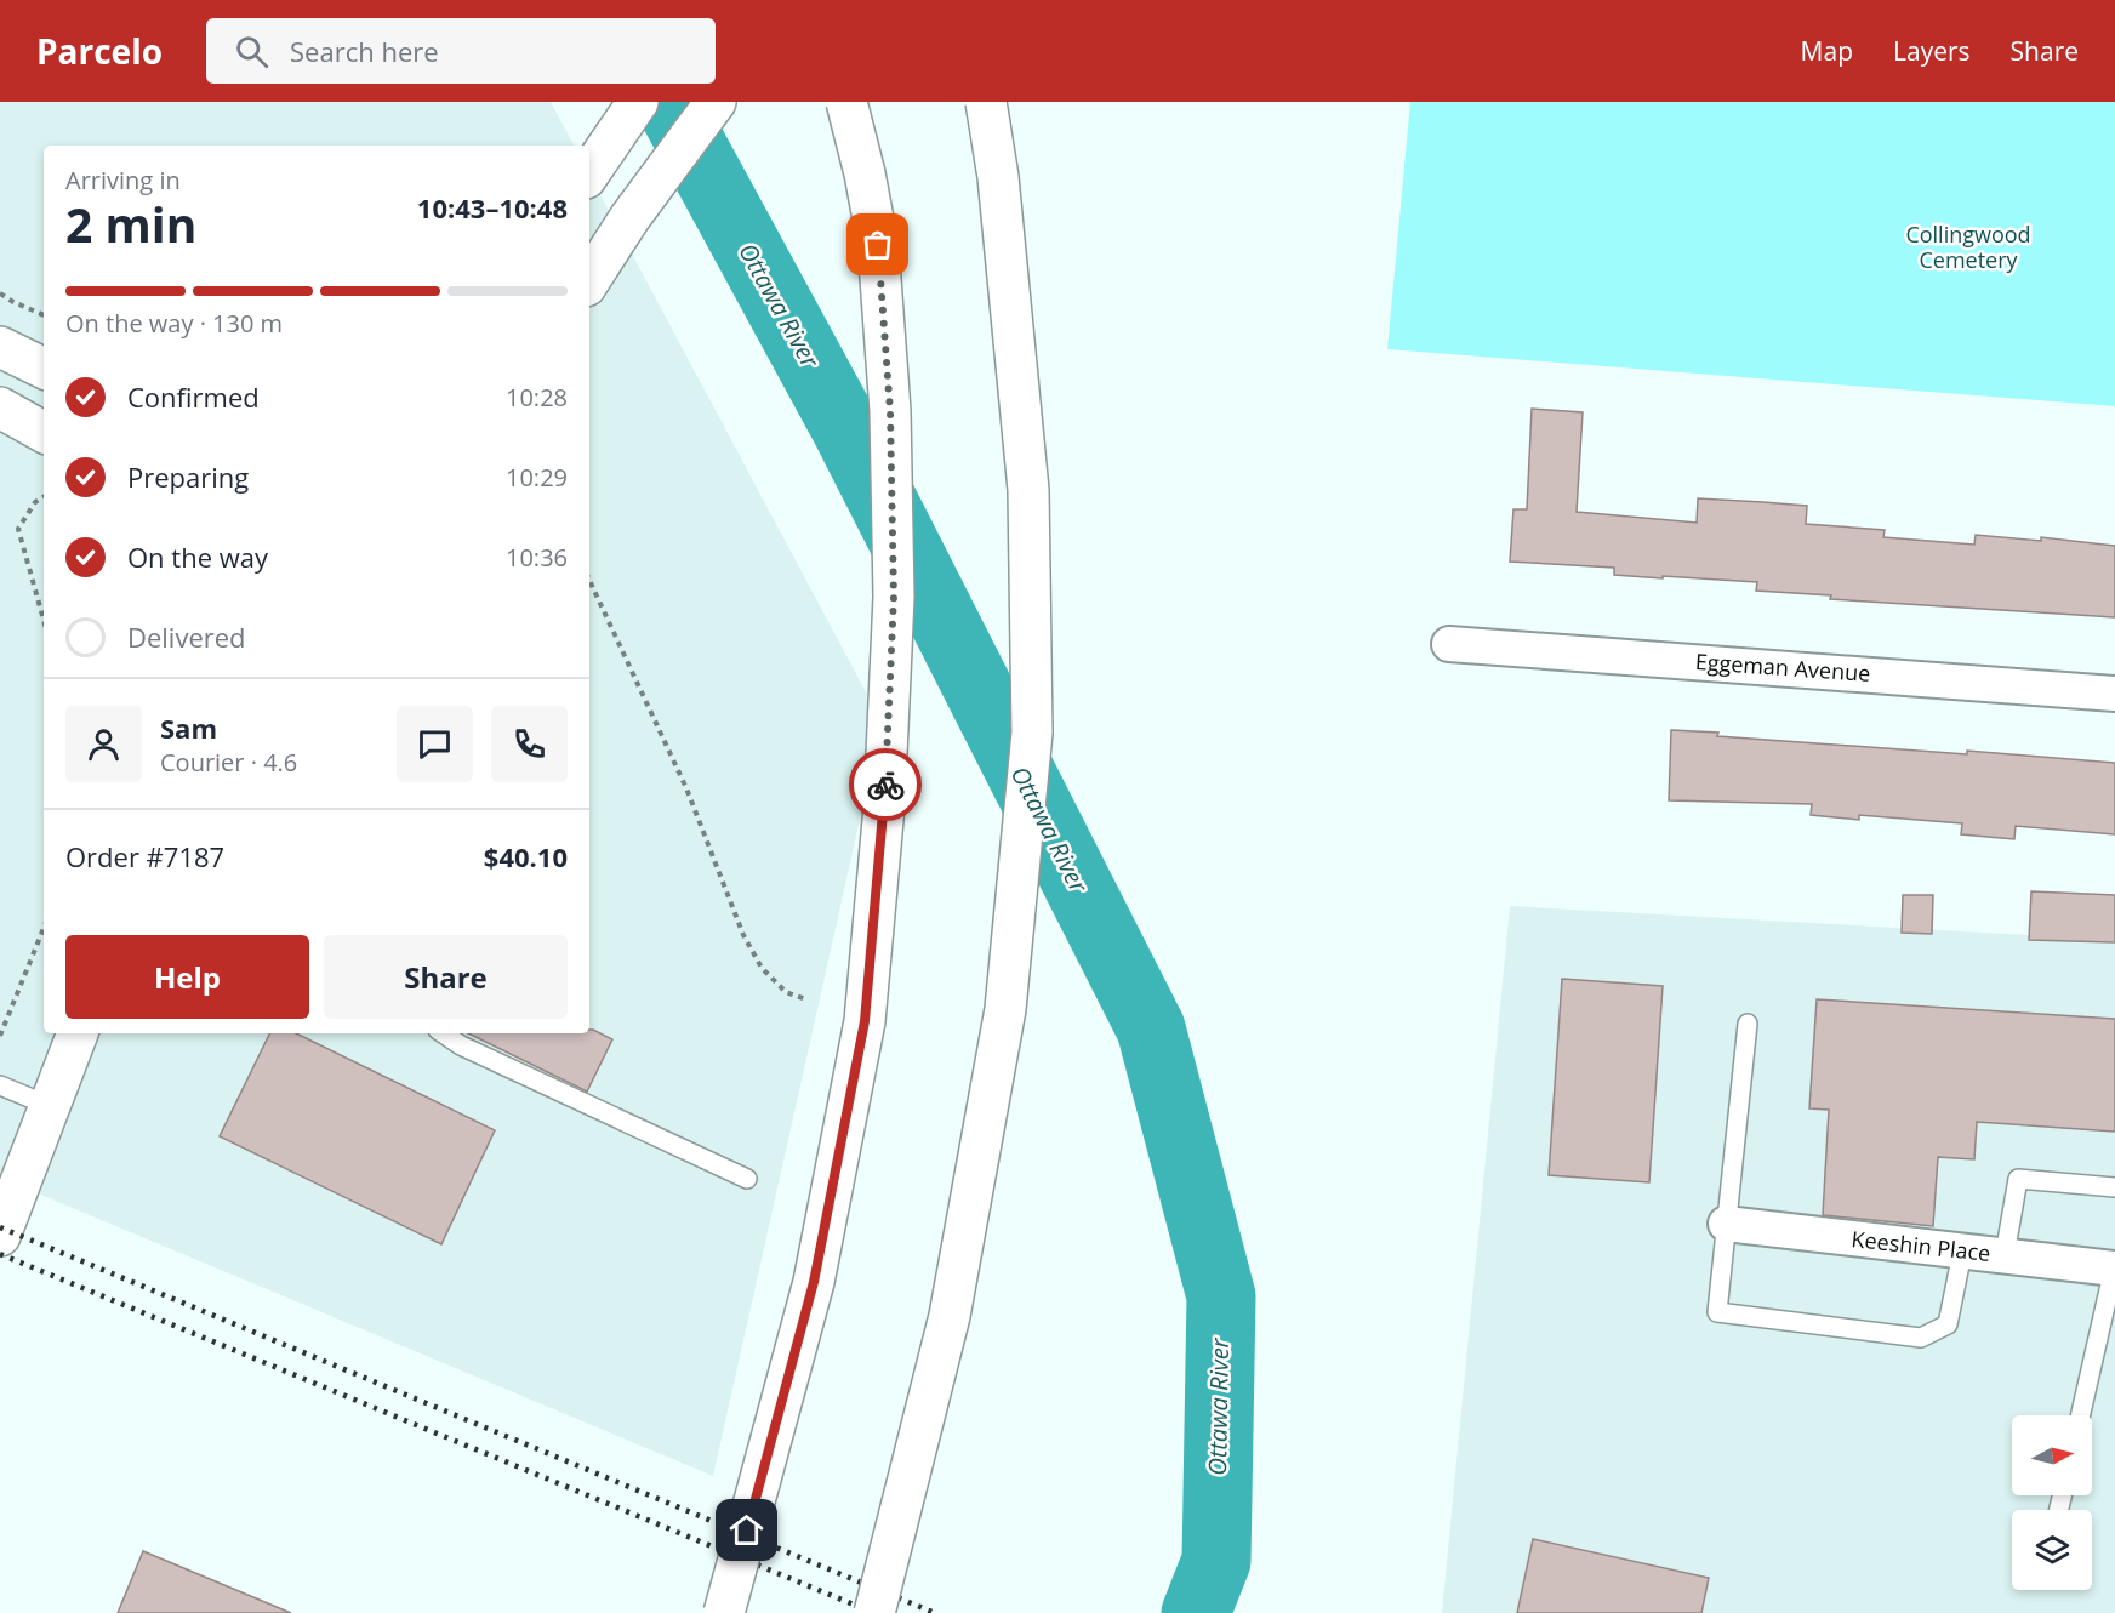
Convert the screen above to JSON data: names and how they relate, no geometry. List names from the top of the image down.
{
  "streets": {
    "street": ["Eggeman Avenue", "Keeshin Place"]
  },
  "water": ["Ottawa River"],
  "parks": ["Collingwood Cemetery"],
  "north": "right",
  "page": {
    "header": "Parcelo",
    "search": "Search here",
    "nav": ["Map", "Layers", "Share"],
    "heading": ["2 min", "Arriving in", "10:43–10:48"],
    "panel": [
      "Sam",
      "Courier · 4.6",
      "Order #7187",
      "$40.10"
    ],
    "bar": "On the way · 130 m",
    "list": [
      ["Confirmed", "10:28"],
      ["Preparing", "10:29"],
      ["On the way", "10:36"],
      "Delivered"
    ],
    "buttons": ["Help", "Share"]
  }
}
